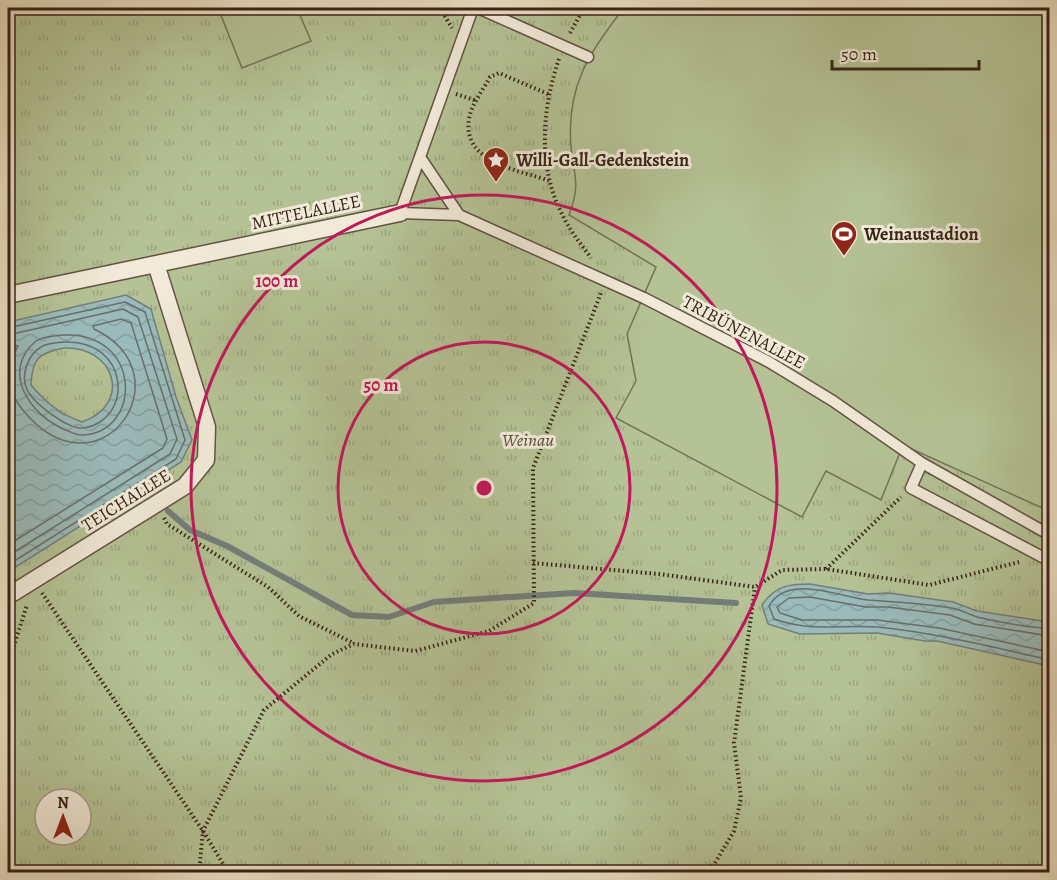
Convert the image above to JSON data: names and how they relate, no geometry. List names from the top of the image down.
{
  "streets": {
    "street": ["MITTELALLEE", "TEICHALLEE"],
    "lane": ["TRIBÜNENALLEE"]
  },
  "crossings": [
    ["MITTELALLEE", "TRIBÜNENALLEE"],
    ["MITTELALLEE", "TEICHALLEE"]
  ],
  "parks": ["Weinau"],
  "places": {
    "place": ["Willi-Gall-Gedenkstein"],
    "sports": ["Weinaustadion"]
  },
  "scale_bar": "50 m",
  "north": "top",
  "rings": ["100 m", "50 m"]
}
